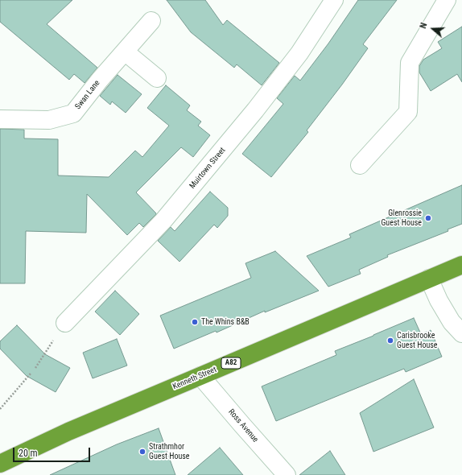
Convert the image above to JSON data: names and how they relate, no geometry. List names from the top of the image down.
{
  "streets": {
    "highway": ["A82", "Kenneth Street"],
    "street": ["Swan Lane", "Muirtown Street", "Ross Avenue"]
  },
  "crossings": [
    ["Kenneth Street", "Ross Avenue"]
  ],
  "places": [
    "Glenrossie Guest House",
    "The Whins B&B",
    "Carisbrooke Guest House",
    "Strathmhor Guest House"
  ],
  "scale_bar": "20 m",
  "north": "left"
}
